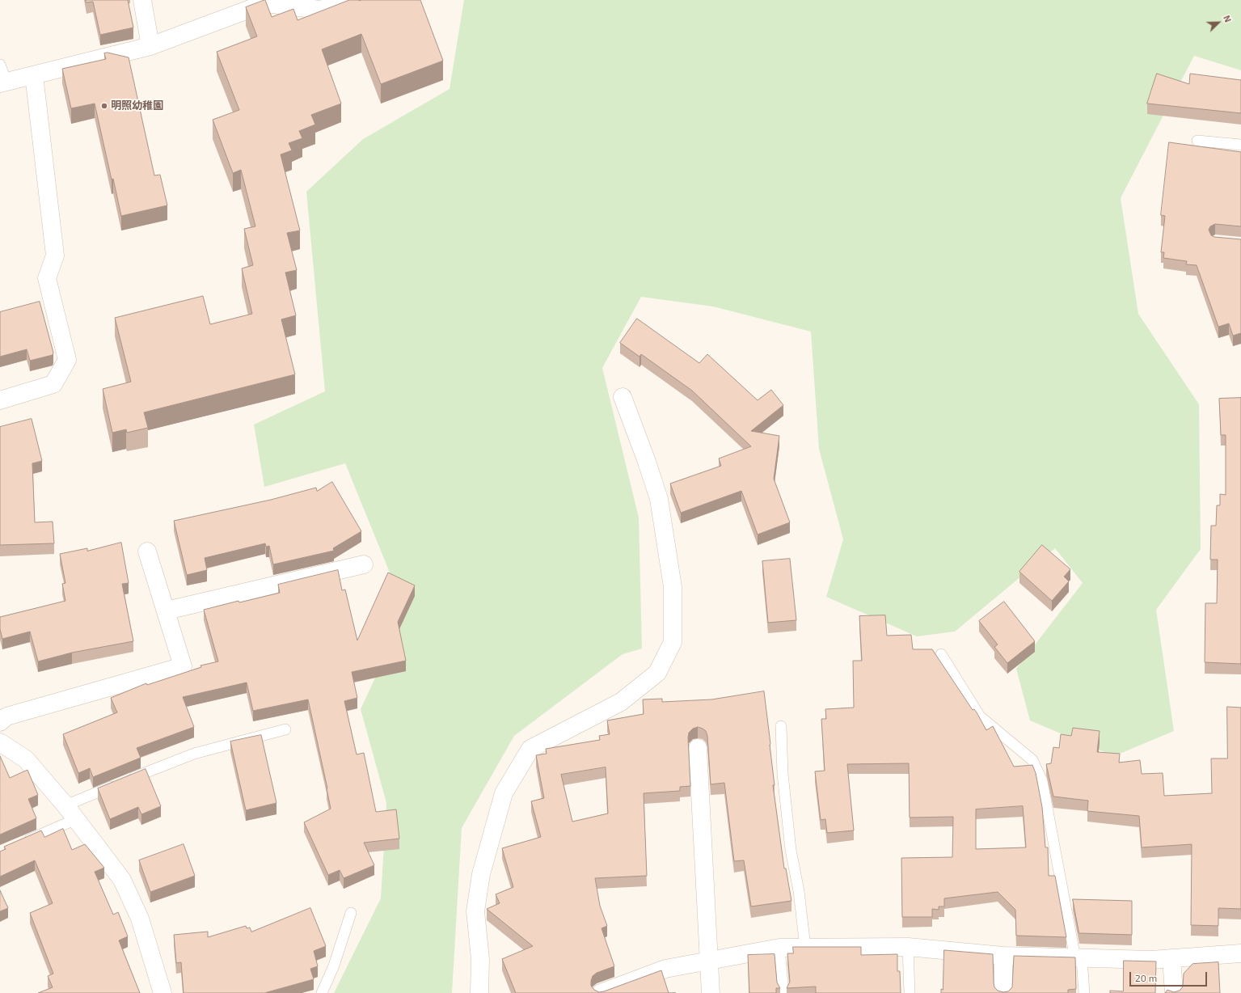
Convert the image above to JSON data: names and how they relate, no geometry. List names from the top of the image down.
{
  "places": ["明照幼稚園"],
  "scale_bar": "20 m",
  "north": "top right"
}
